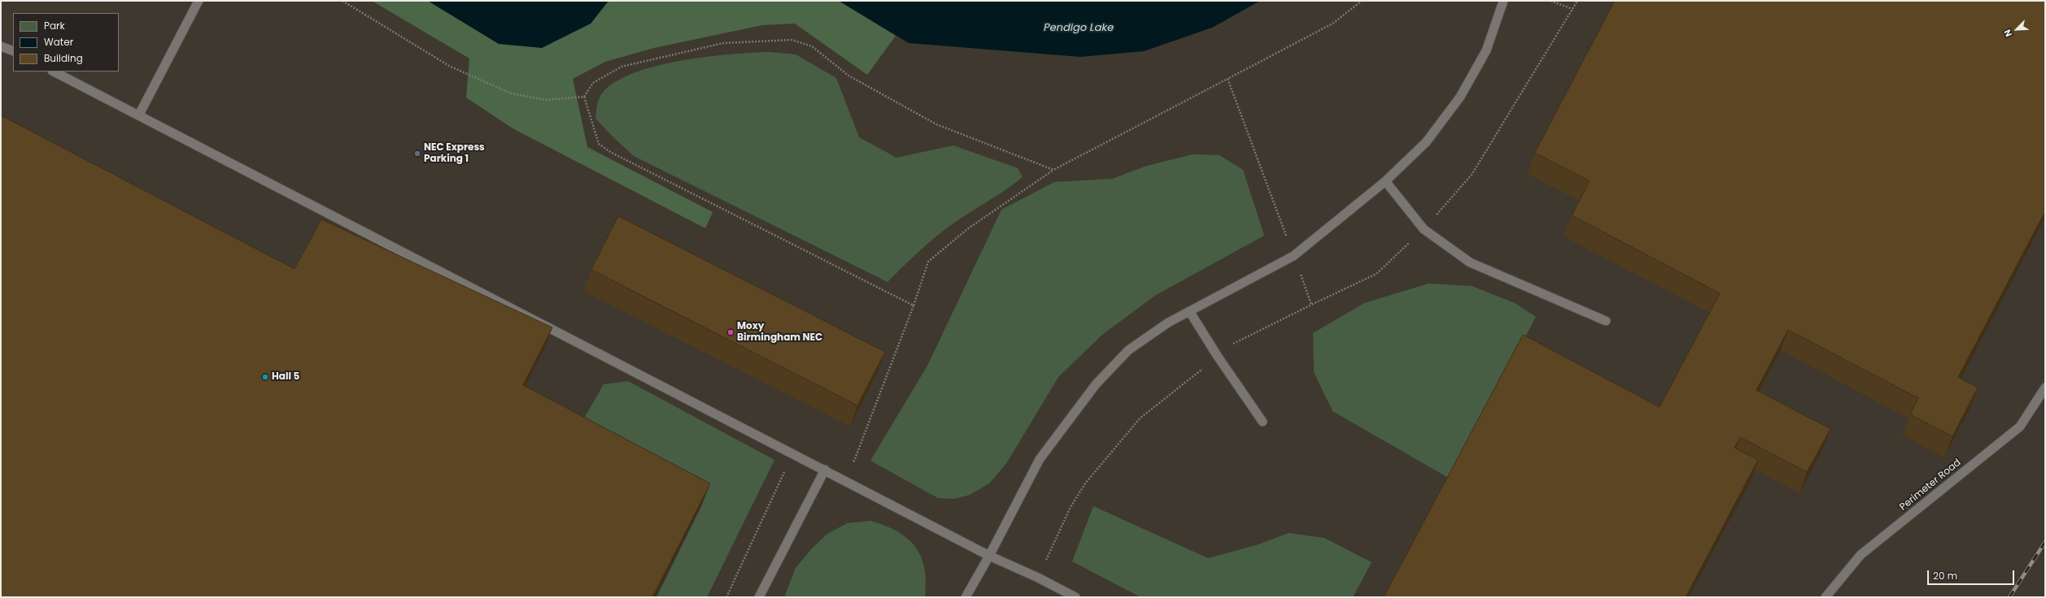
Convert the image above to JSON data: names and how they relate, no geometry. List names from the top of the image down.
{
  "streets": {
    "lane": ["Perimeter Road"]
  },
  "water": ["Pendigo Lake"],
  "places": ["NEC Express Parking 1", "Moxy Birmingham NEC", "Hall 5"],
  "legend": ["Park", "Water", "Building"],
  "scale_bar": "20 m",
  "north": "bottom left"
}
